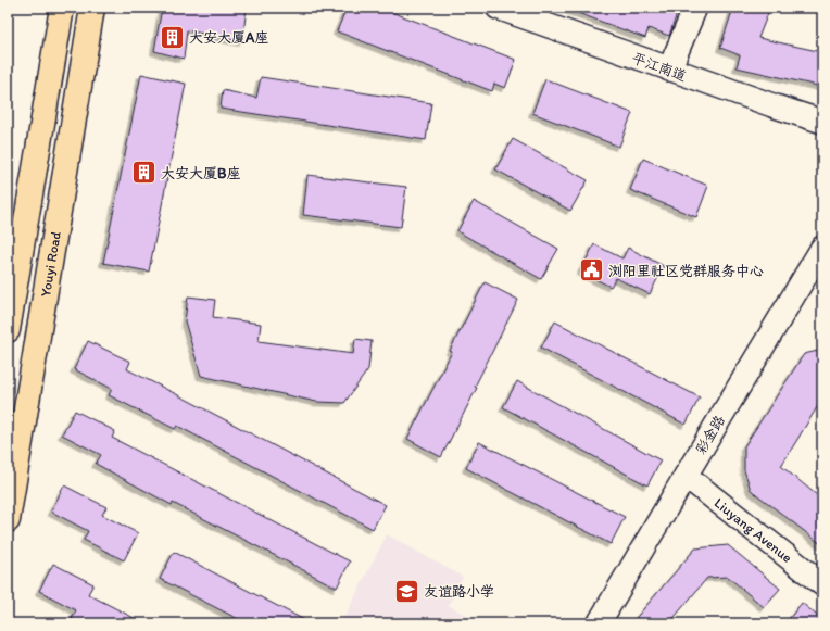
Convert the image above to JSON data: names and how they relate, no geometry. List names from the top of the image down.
{
  "streets": {
    "main road": ["Youyi Road"],
    "street": ["平江南道", "彩金路", "Liuyang Avenue"]
  },
  "crossings": [
    ["彩金路", "Liuyang Avenue"]
  ],
  "places": {
    "building": ["大安大厦A座", "大安大厦B座"],
    "public building": ["浏阳里社区党群服务中心"],
    "school or university": ["友谊路小学"]
  }
}
